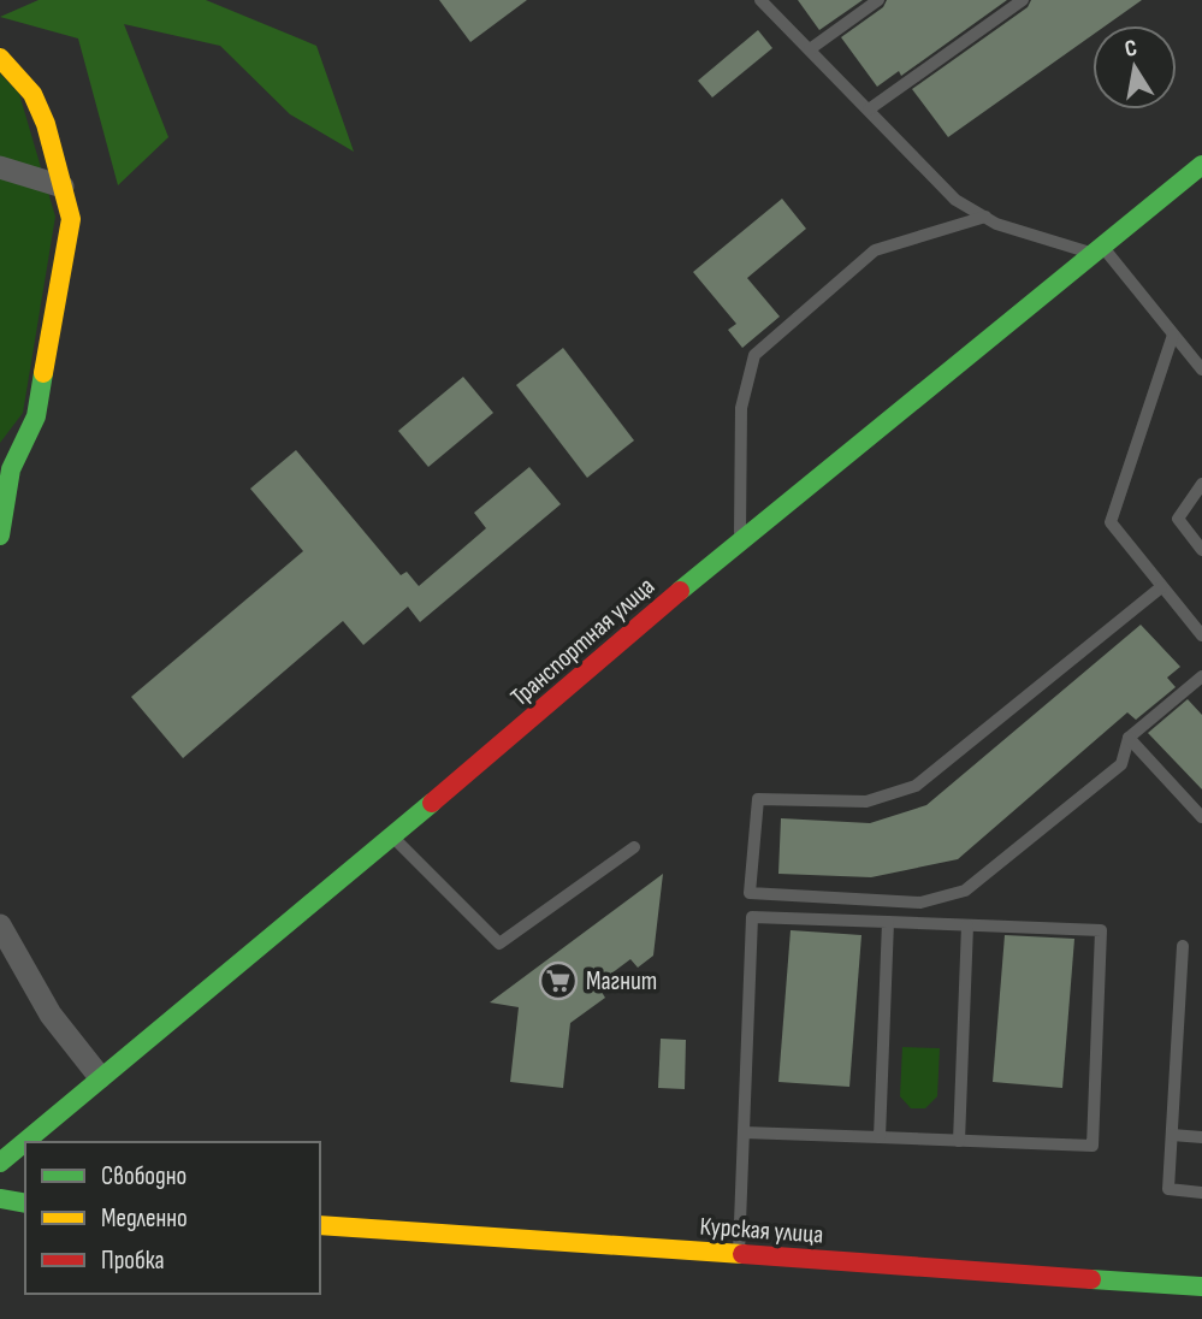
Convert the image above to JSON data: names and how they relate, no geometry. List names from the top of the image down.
{
  "streets": {
    "main road": ["Транспортная улица", "Курская улица"]
  },
  "places": {
    "supermarket": ["Магнит"]
  },
  "legend": ["Свободно", "Медленно", "Пробка"],
  "north": "top"
}
